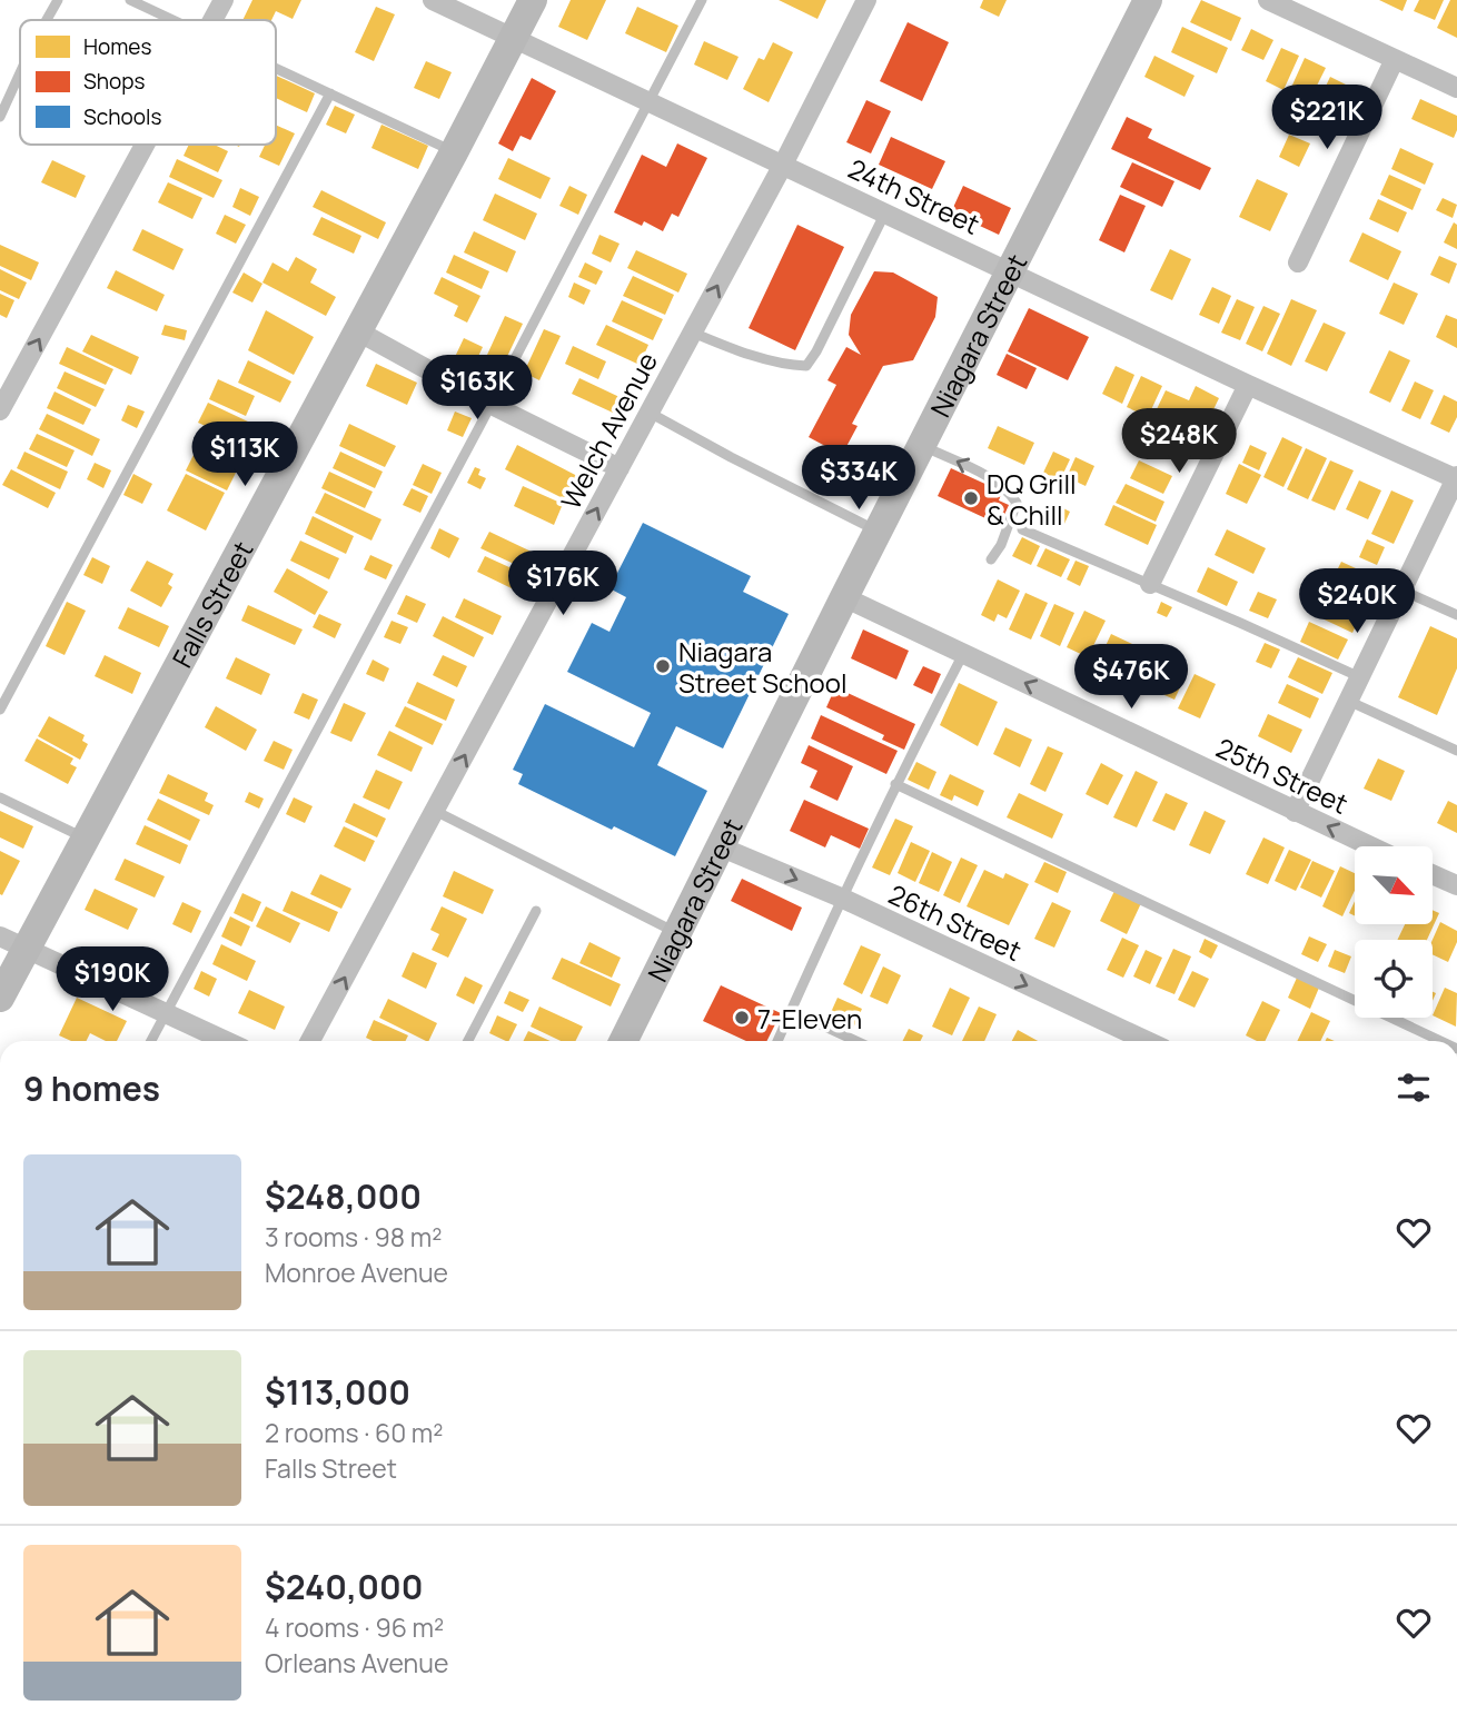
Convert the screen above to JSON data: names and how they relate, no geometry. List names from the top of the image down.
{
  "streets": {
    "street": [
      "24th Street",
      "Niagara Street",
      "Welch Avenue",
      "Falls Street",
      "25th Street",
      "26th Street"
    ]
  },
  "crossings": [
    ["24th Street", "Niagara Street"],
    ["24th Street", "Welch Avenue"],
    ["24th Street", "Falls Street"],
    ["Niagara Street", "25th Street"],
    ["Niagara Street", "26th Street"]
  ],
  "one_way": ["Welch Avenue", "25th Street", "26th Street"],
  "places": ["DQ Grill & Chill", "Niagara Street School", "7-Eleven"],
  "legend": ["Homes", "Shops", "Schools"],
  "north": "bottom right",
  "page": {
    "price": [
      "$221K",
      "$163K",
      "$248K",
      "$113K",
      "$334K",
      "$176K",
      "$240K",
      "$476K",
      "$190K"
    ],
    "heading": "9 homes",
    "list": [
      {
        "name": "$248,000",
        "note": "3 rooms · 98 m² · Monroe Avenue"
      },
      {
        "name": "$113,000",
        "note": "2 rooms · 60 m² · Falls Street"
      },
      {
        "name": "$240,000",
        "note": "4 rooms · 96 m² · Orleans Avenue"
      }
    ]
  }
}
